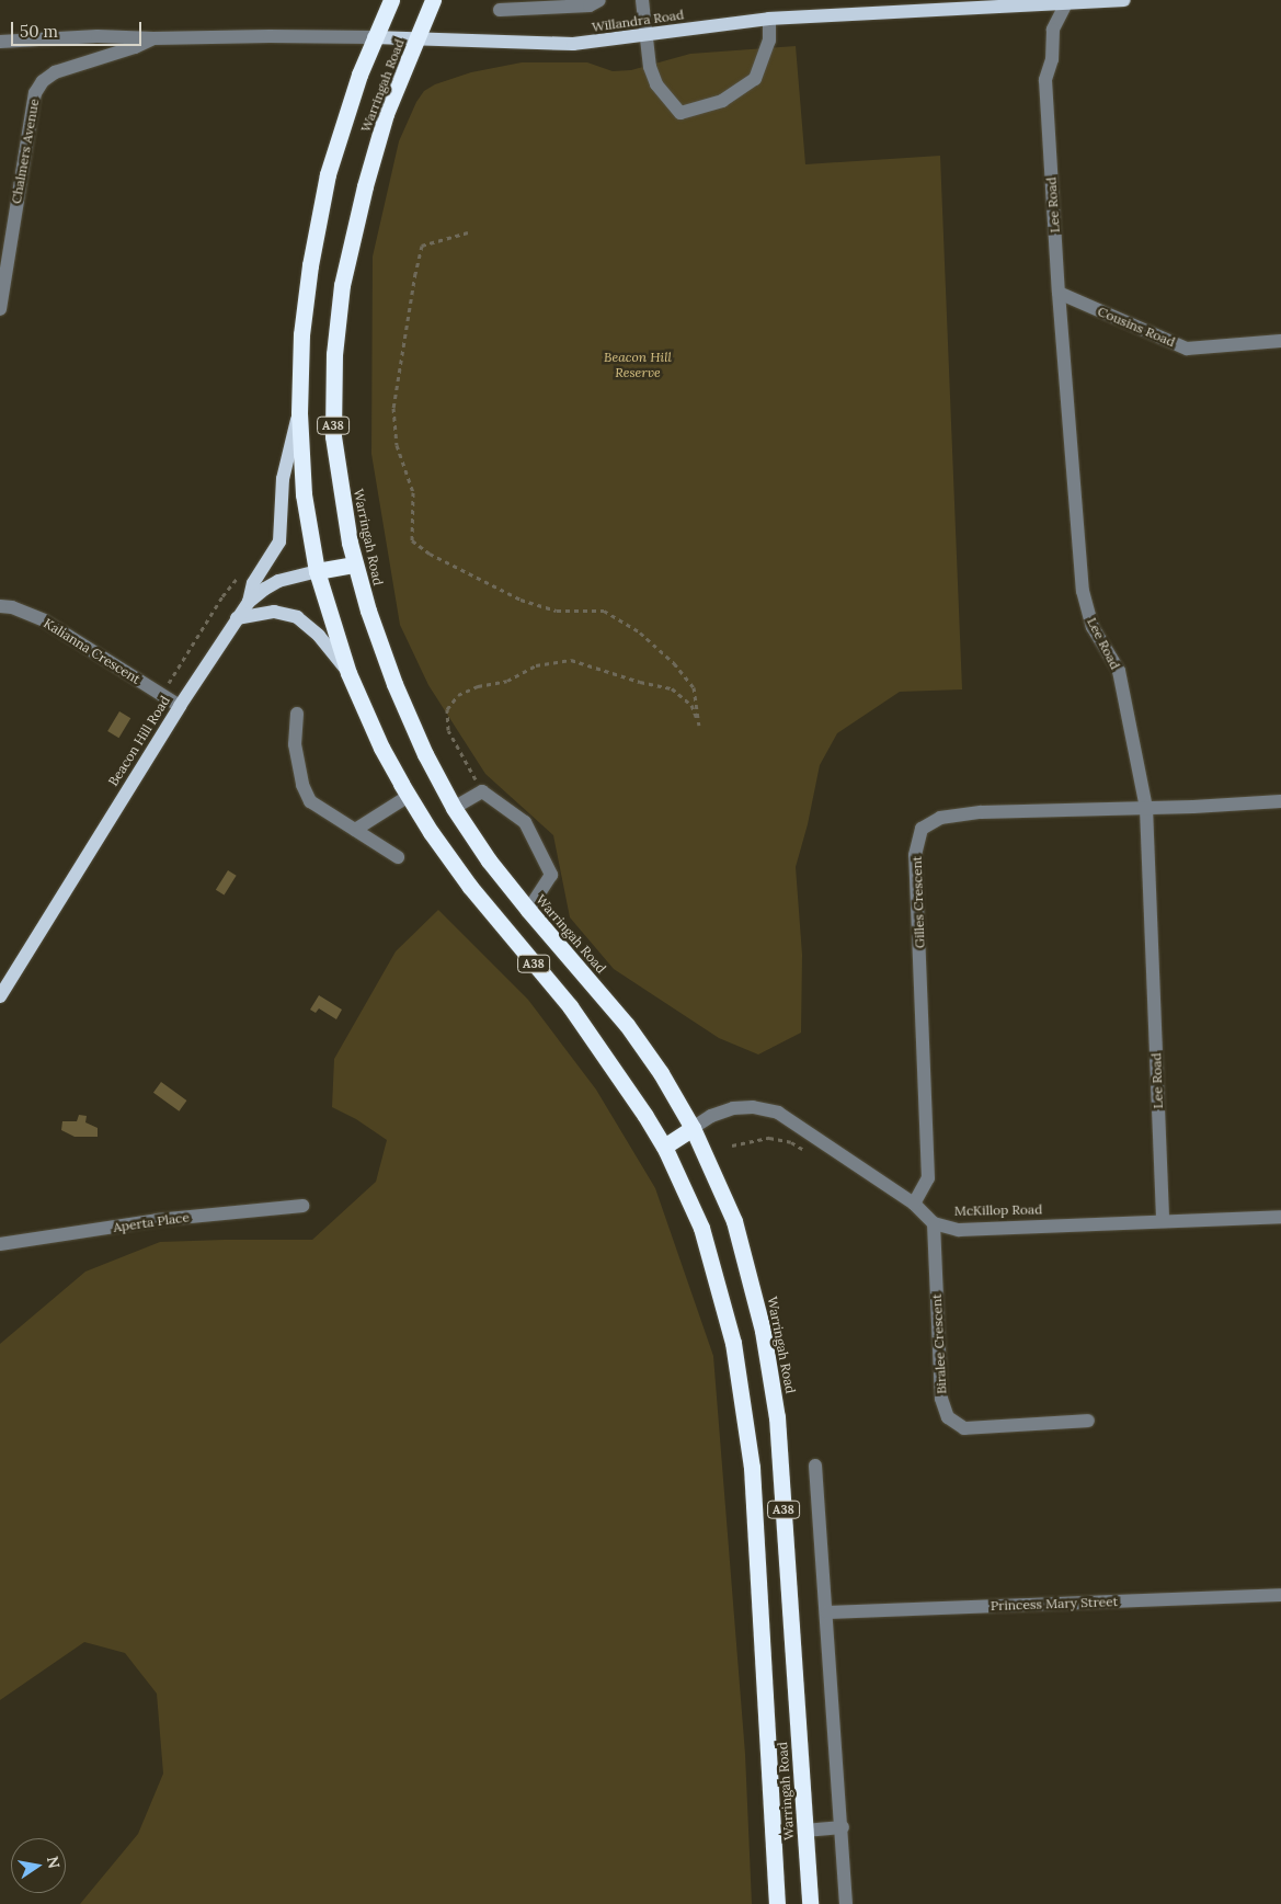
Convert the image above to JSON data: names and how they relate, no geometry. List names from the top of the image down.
{
  "streets": {
    "highway": ["Warringah Road", "A38", "Beacon Hill Road"],
    "main road": ["Willandra Road"],
    "street": [
      "Chalmers Avenue",
      "Lee Road",
      "Cousins Road",
      "Kalianna Crescent",
      "Gilles Crescent",
      "McKillop Road",
      "Aperta Place",
      "Biralee Crescent",
      "Princess Mary Street"
    ]
  },
  "crossings": [
    ["Willandra Road", "Warringah Road"],
    ["Willandra Road", "Lee Road"],
    ["Warringah Road", "Beacon Hill Road"],
    ["Lee Road", "Cousins Road"],
    ["Lee Road", "Gilles Crescent"],
    ["Lee Road", "McKillop Road"],
    ["Kalianna Crescent", "Beacon Hill Road"],
    ["McKillop Road", "Biralee Crescent"]
  ],
  "parks": ["Beacon Hill Reserve"],
  "scale_bar": "50 m",
  "north": "right"
}
